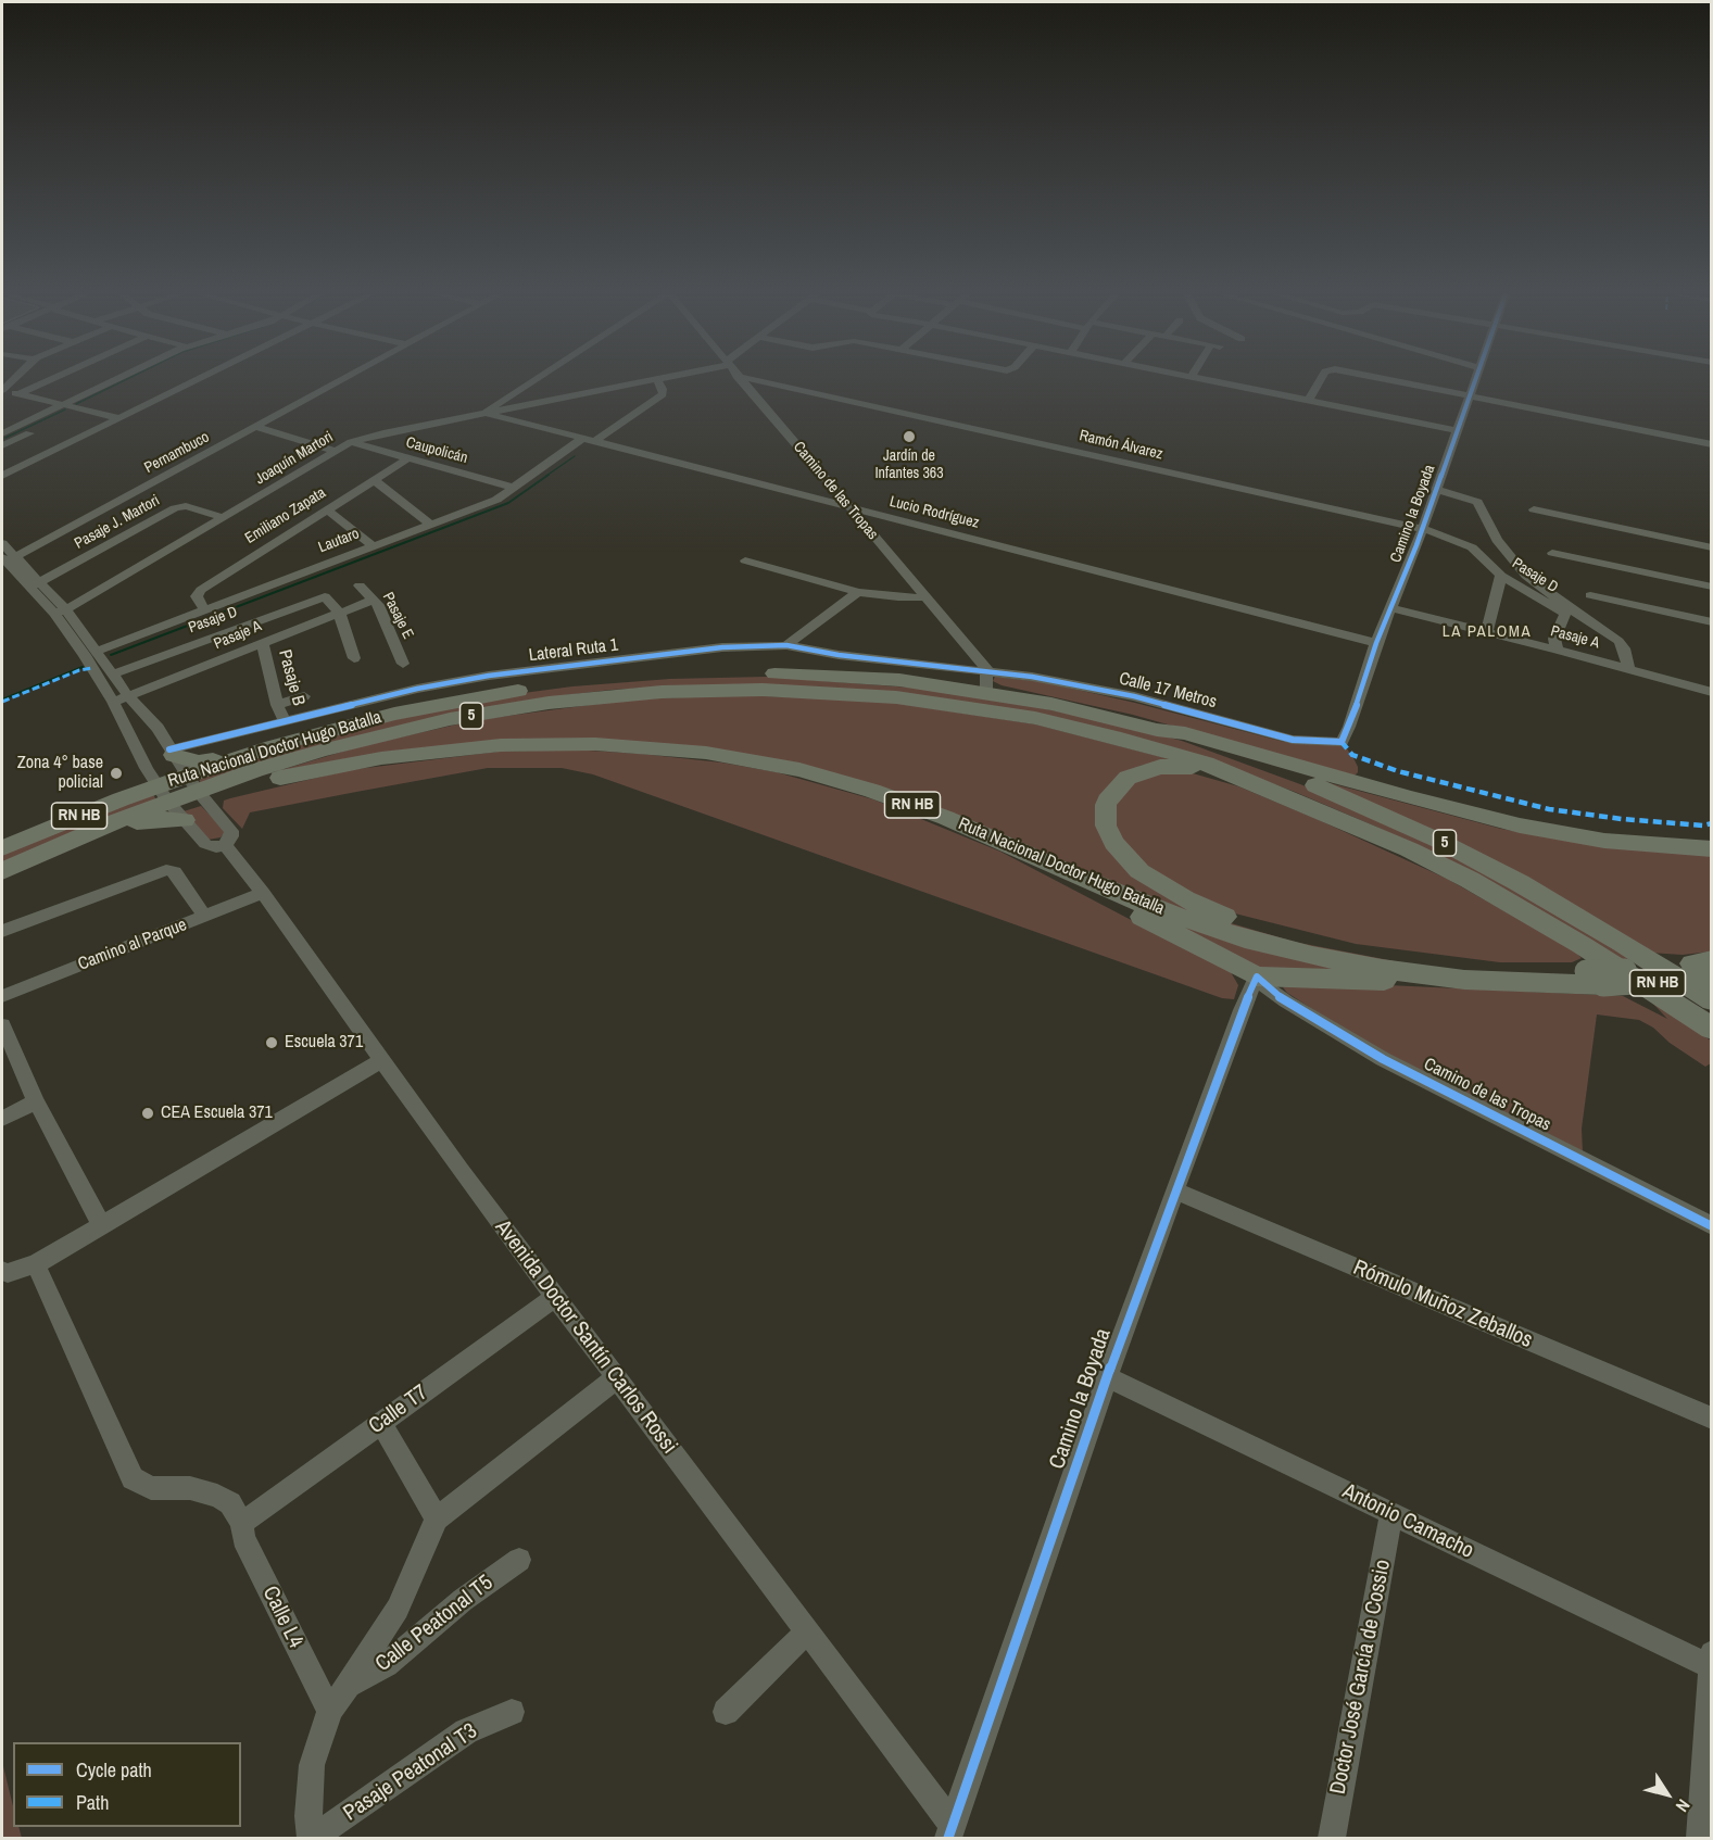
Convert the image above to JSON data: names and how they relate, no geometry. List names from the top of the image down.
{
  "streets": {
    "highway": ["5", "Ruta Nacional Doctor Hugo Batalla", "RN HB"],
    "street": [
      "Ramón Álvarez",
      "Caupolicán",
      "Pernambuco",
      "Joaquín Martori",
      "Camino de las Tropas",
      "Lucio Rodríguez",
      "Camino la Boyada",
      "Emiliano Zapata",
      "Pasaje J. Martori",
      "Lautaro",
      "Pasaje D",
      "Pasaje E",
      "Pasaje A",
      "Lateral Ruta 1",
      "Pasaje B",
      "Calle 17 Metros",
      "Camino al Parque",
      "Rómulo Muñoz Zeballos",
      "Avenida Doctor Santín Carlos Rossi",
      "Calle T7",
      "Antonio Camacho",
      "Calle L4",
      "Calle Peatonal T5",
      "Doctor José García de Cossio",
      "Pasaje Peatonal T3"
    ]
  },
  "crossings": [
    ["Ramón Álvarez", "Camino la Boyada"],
    ["Ramón Álvarez", "Pasaje D"],
    ["Caupolicán", "Joaquín Martori"],
    ["Caupolicán", "Emiliano Zapata"],
    ["Caupolicán", "Lautaro"],
    ["Pernambuco", "Avenida Doctor Santín Carlos Rossi"],
    ["Joaquín Martori", "Lucio Rodríguez"],
    ["Joaquín Martori", "Pasaje J. Martori"],
    ["Joaquín Martori", "Avenida Doctor Santín Carlos Rossi"],
    ["Camino de las Tropas", "Lucio Rodríguez"],
    ["Camino de las Tropas", "Camino la Boyada"],
    ["Camino de las Tropas", "Lateral Ruta 1"],
    ["Camino de las Tropas", "Calle 17 Metros"],
    ["Lucio Rodríguez", "Camino la Boyada"],
    ["Lucio Rodríguez", "Lautaro"],
    ["Camino la Boyada", "Pasaje D"],
    ["Camino la Boyada", "Pasaje A"],
    ["Camino la Boyada", "Calle 17 Metros"],
    ["Camino la Boyada", "Rómulo Muñoz Zeballos"],
    ["Camino la Boyada", "Avenida Doctor Santín Carlos Rossi"],
    ["Camino la Boyada", "Antonio Camacho"],
    ["Emiliano Zapata", "Lautaro"],
    ["Pasaje J. Martori", "Avenida Doctor Santín Carlos Rossi"],
    ["Lautaro", "Avenida Doctor Santín Carlos Rossi"],
    ["Pasaje D", "Pasaje A"],
    ["Pasaje D", "Pasaje B"],
    ["Pasaje D", "Avenida Doctor Santín Carlos Rossi"],
    ["Pasaje E", "Pasaje A"],
    ["Pasaje A", "Pasaje B"],
    ["Pasaje A", "Avenida Doctor Santín Carlos Rossi"],
    ["Lateral Ruta 1", "Pasaje B"],
    ["Lateral Ruta 1", "Calle 17 Metros"],
    ["Lateral Ruta 1", "Avenida Doctor Santín Carlos Rossi"],
    ["5", "Ruta Nacional Doctor Hugo Batalla"],
    ["Ruta Nacional Doctor Hugo Batalla", "RN HB"],
    ["Ruta Nacional Doctor Hugo Batalla", "Avenida Doctor Santín Carlos Rossi"],
    ["RN HB", "Avenida Doctor Santín Carlos Rossi"],
    ["Camino al Parque", "Avenida Doctor Santín Carlos Rossi"],
    ["Avenida Doctor Santín Carlos Rossi", "Calle T7"],
    ["Calle T7", "Calle L4"],
    ["Antonio Camacho", "Doctor José García de Cossio"]
  ],
  "districts": ["LA PALOMA"],
  "places": [
    "Jardín de Infantes 363",
    "Zona 4° base policial",
    "Escuela 371",
    "CEA Escuela 371"
  ],
  "legend": ["Cycle path", "Path"],
  "north": "bottom right"
}
